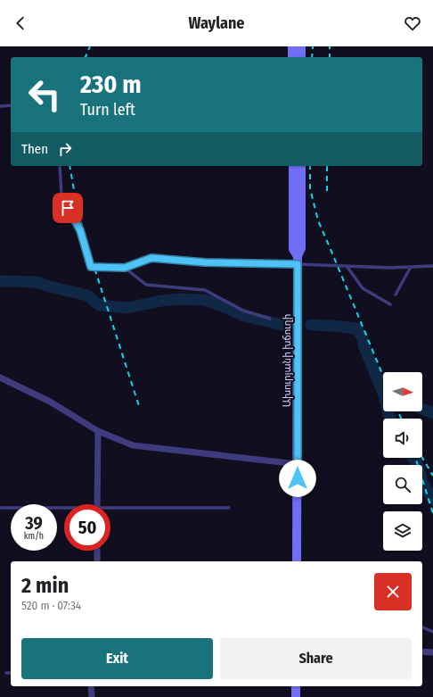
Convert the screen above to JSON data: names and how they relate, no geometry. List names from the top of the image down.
{
  "streets": {
    "main road": ["Ախուրյանի խճուղի"]
  },
  "north": "right",
  "page": {
    "header": "Waylane",
    "turn": ["230 m", "Turn left"],
    "then": "Then",
    "speed": "39 km/h",
    "limit": "50",
    "heading": ["2 min", "520 m · 07:34"],
    "buttons": ["Exit", "Share"]
  }
}
